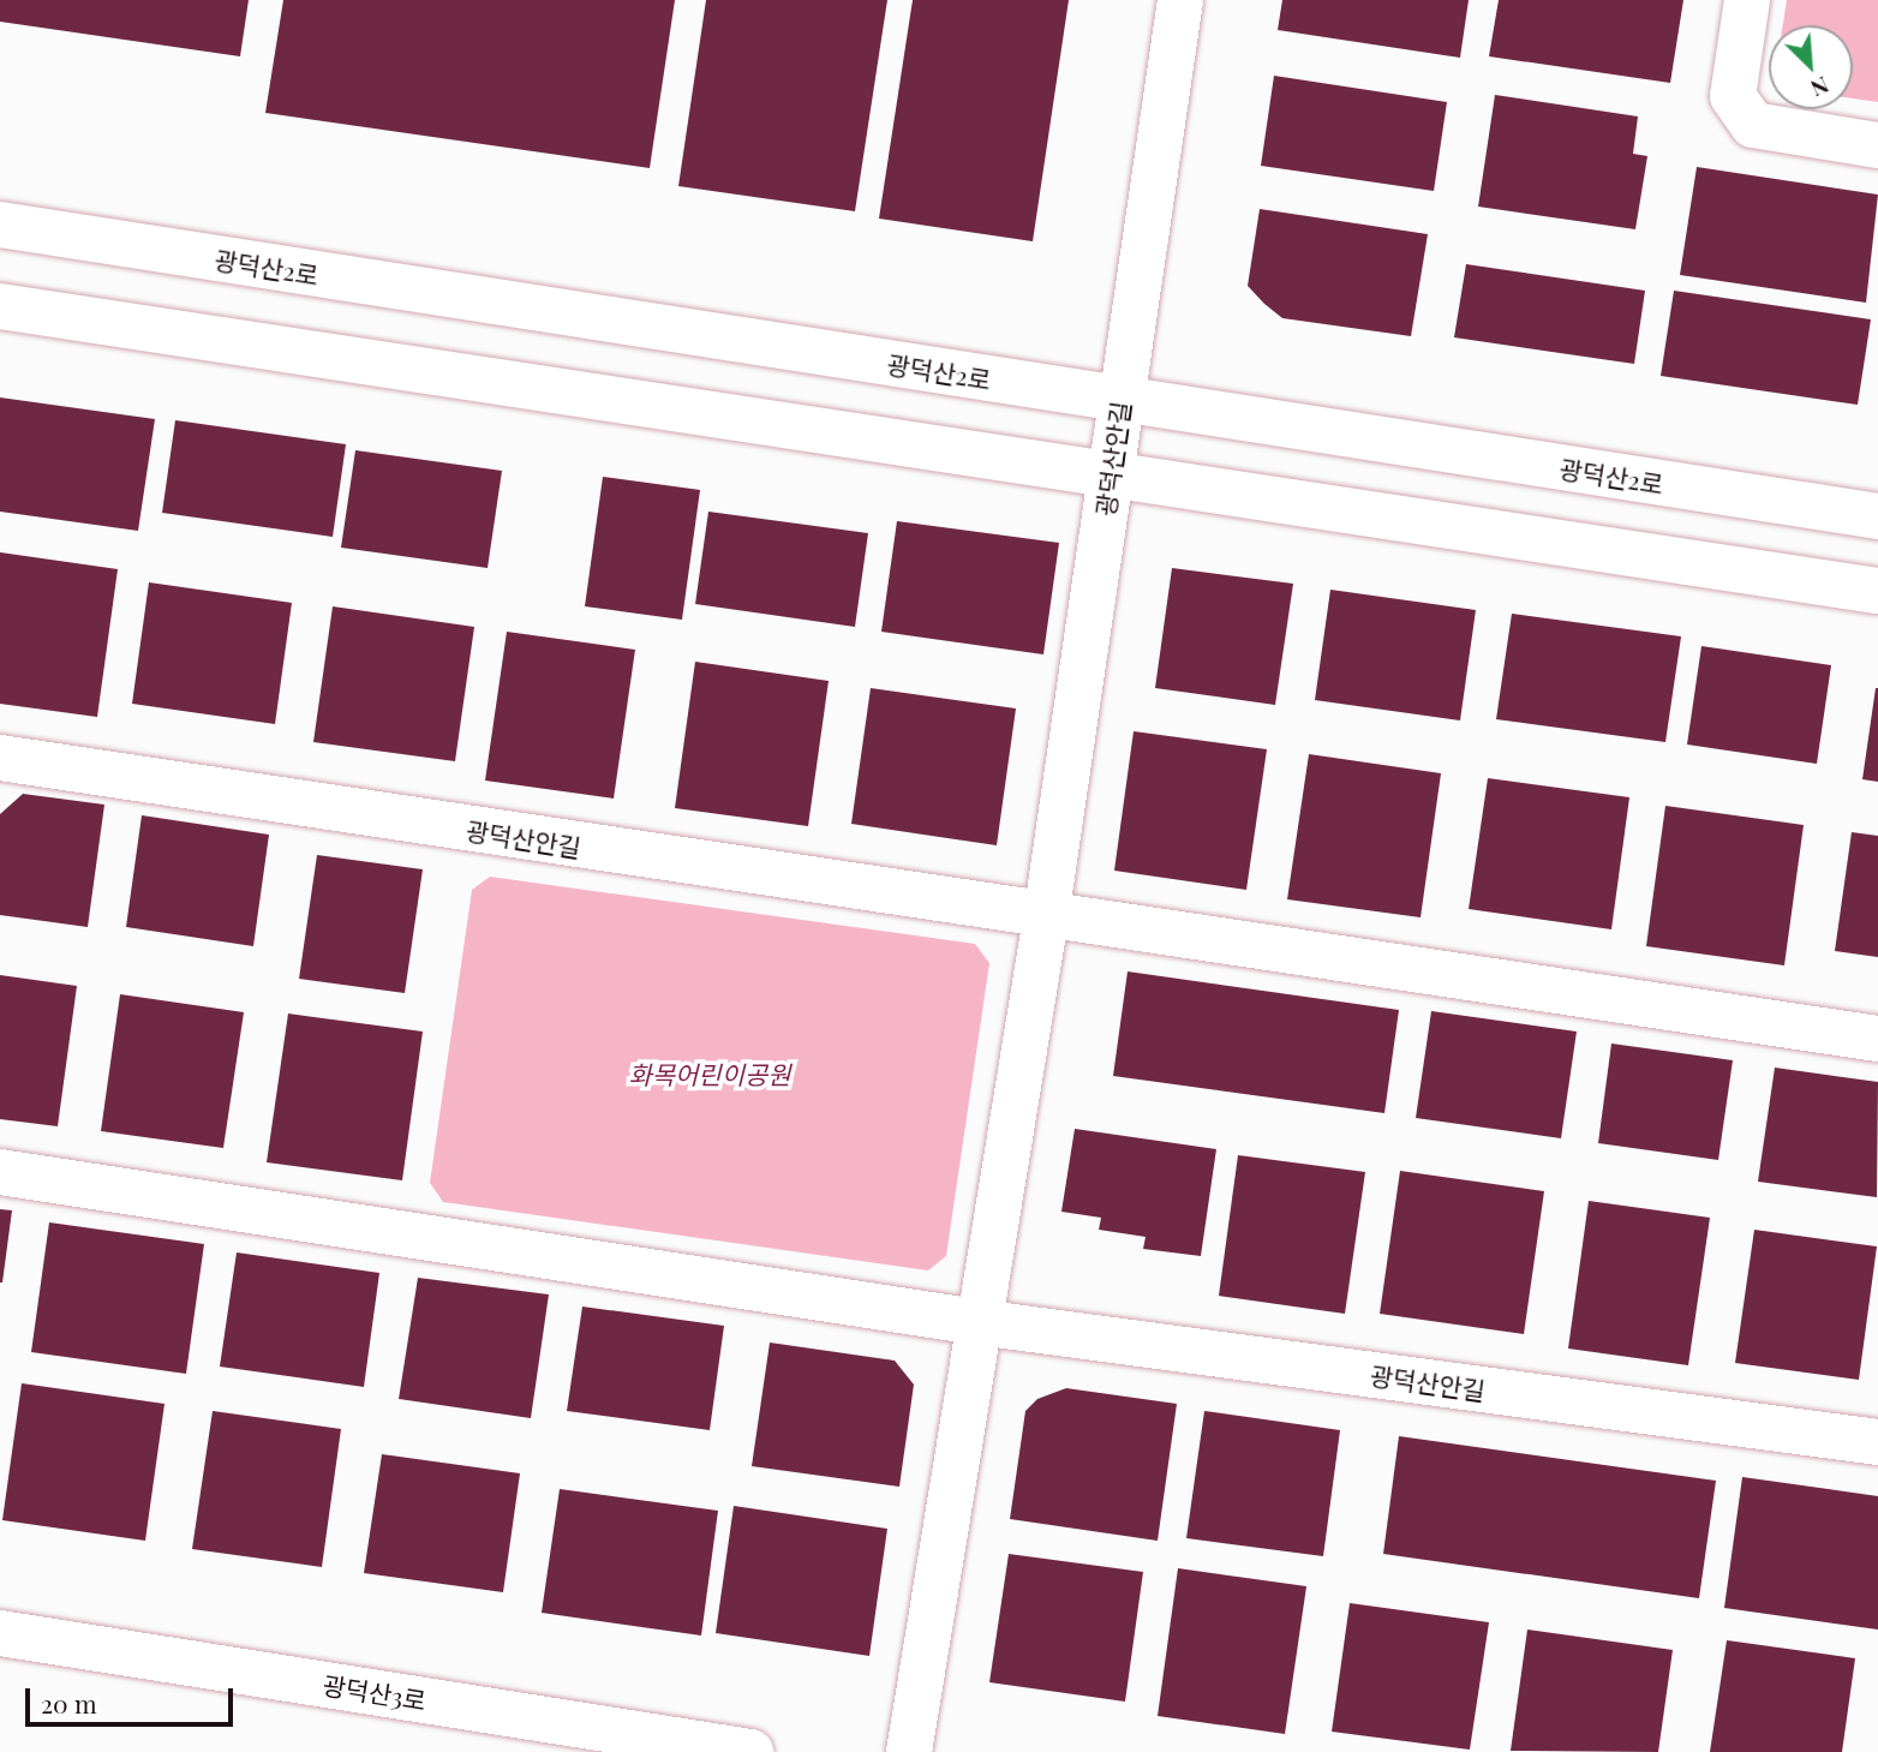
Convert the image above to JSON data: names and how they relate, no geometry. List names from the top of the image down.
{
  "streets": {
    "street": ["광덕산2로", "광덕산안길", "광덕산3로"]
  },
  "crossings": [
    ["광덕산2로", "광덕산안길"]
  ],
  "parks": ["화목어린이공원"],
  "scale_bar": "20 m",
  "north": "bottom right"
}
